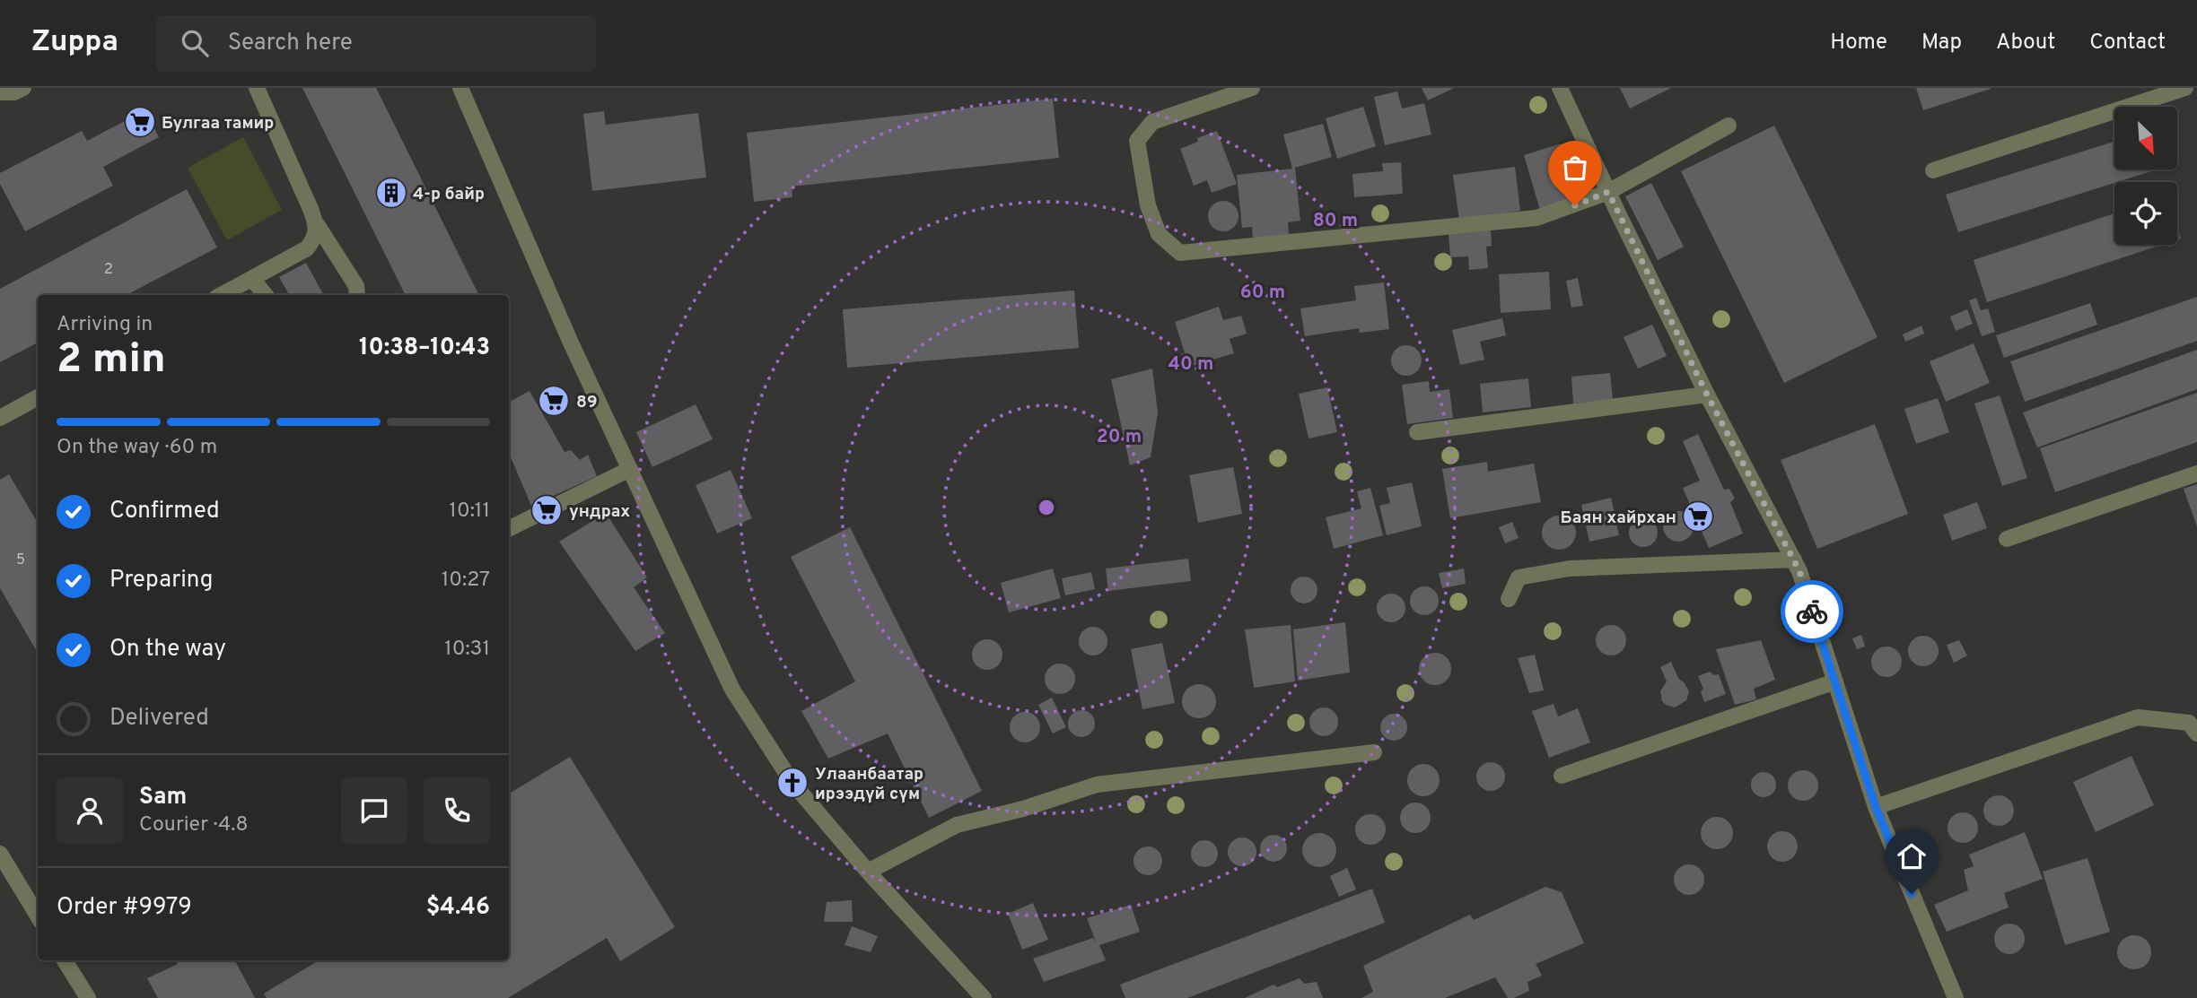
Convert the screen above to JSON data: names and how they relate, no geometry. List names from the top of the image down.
{
  "places": {
    "supermarket": [
      "Булгаа тамир",
      "89",
      "ундрах",
      "Баян хайрхан"
    ],
    "building": ["4-р байр"],
    "church": ["Улаанбаатар ирээдүй сүм"]
  },
  "house_numbers": ["2", "5"],
  "north": "bottom right",
  "page": {
    "header": "Zuppa",
    "search": "Search here",
    "nav": [
      "Home",
      "Map",
      "About",
      "Contact"
    ],
    "heading": ["2 min", "Arriving in", "10:38–10:43"],
    "panel": [
      "Sam",
      "Courier · 4.8",
      "Order #9979",
      "$4.46"
    ],
    "bar": "On the way · 60 m",
    "list": [
      ["Confirmed", "10:11"],
      ["Preparing", "10:27"],
      ["On the way", "10:31"],
      "Delivered"
    ]
  },
  "rings": [
    "80 m",
    "60 m",
    "40 m",
    "20 m"
  ]
}
